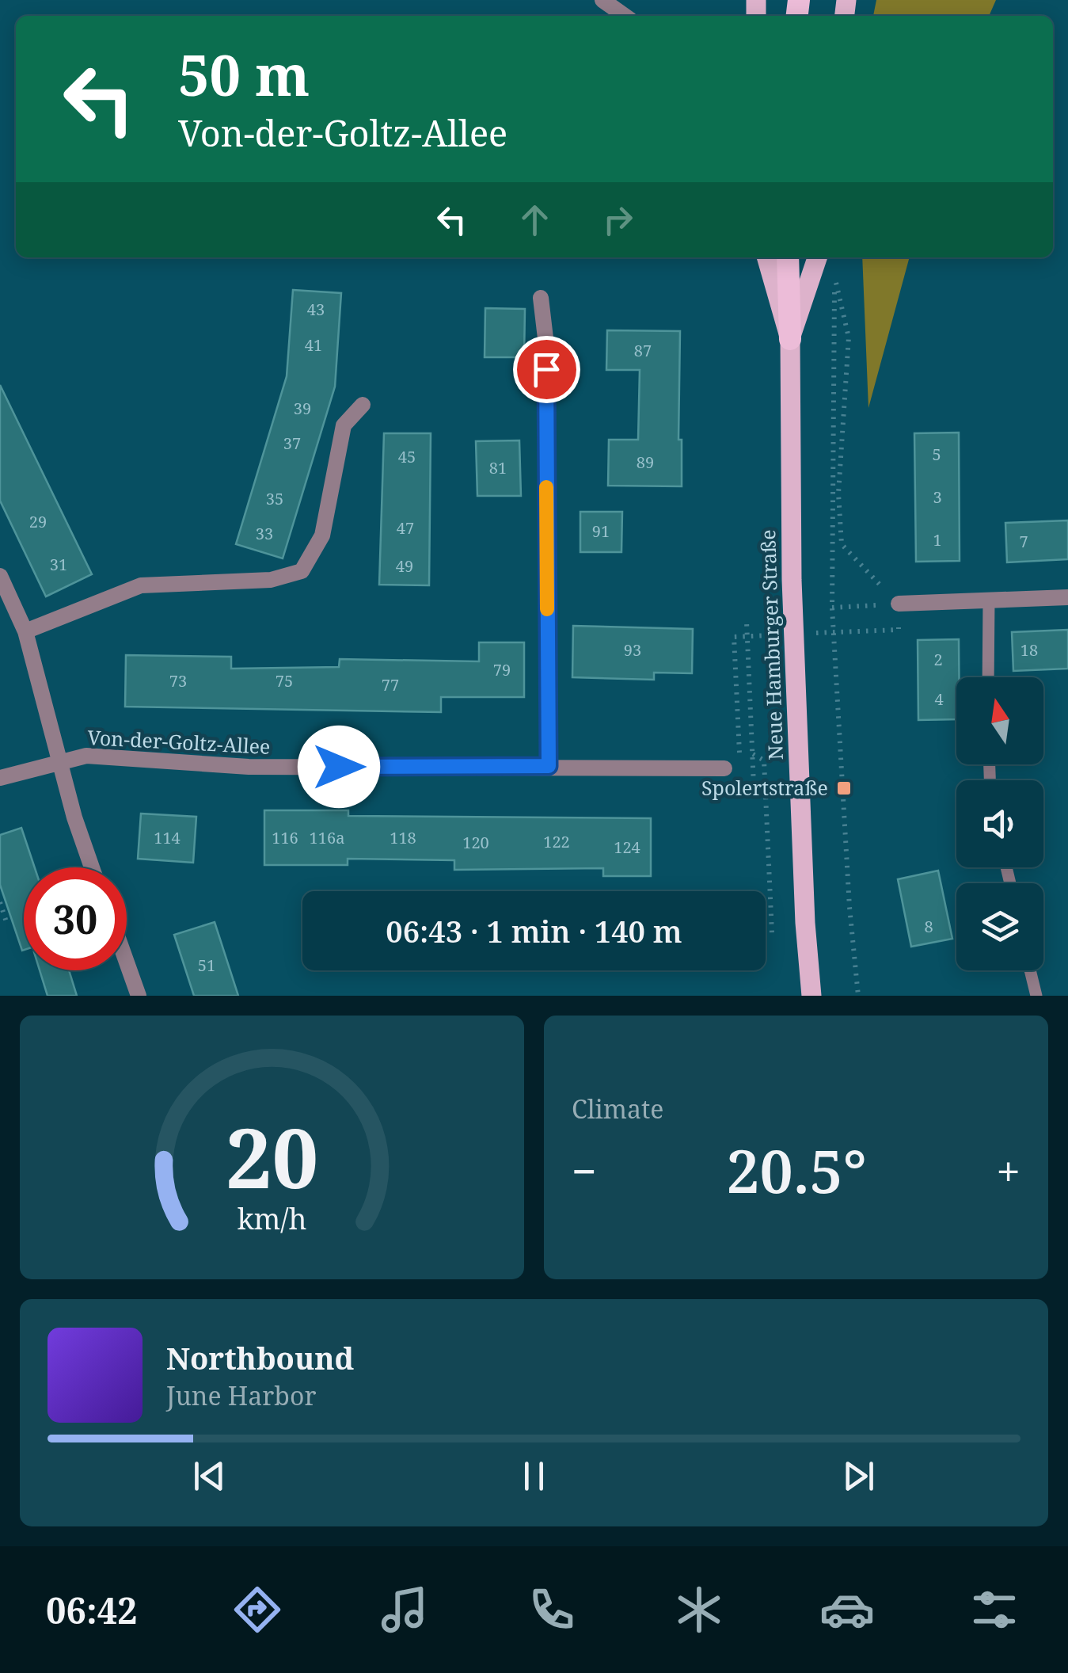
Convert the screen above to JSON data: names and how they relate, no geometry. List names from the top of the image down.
{
  "streets": {
    "main road": ["Neue Hamburger Straße"],
    "street": ["Von-der-Goltz-Allee"]
  },
  "places": {
    "transit": ["Spolertstraße"]
  },
  "house_numbers": [
    "43",
    "41",
    "87",
    "39",
    "37",
    "5",
    "45",
    "89",
    "81",
    "3",
    "35",
    "29",
    "47",
    "91",
    "33",
    "1",
    "7",
    "31",
    "49",
    "93",
    "18",
    "2",
    "79",
    "73",
    "75",
    "77",
    "4",
    "114",
    "116",
    "116a",
    "118",
    "122",
    "120",
    "124",
    "8",
    "51"
  ],
  "north": "top",
  "page": {
    "turn": ["50 m", "Von-der-Goltz-Allee"],
    "limit": "30",
    "trip": "06:43 · 1 min · 140 m",
    "tile": "Climate",
    "heat": ["−", "20.5°", "+"],
    "song": ["Northbound", "June Harbor"],
    "tabs": "06:42",
    "gauge": ["20", "km/h"]
  }
}
